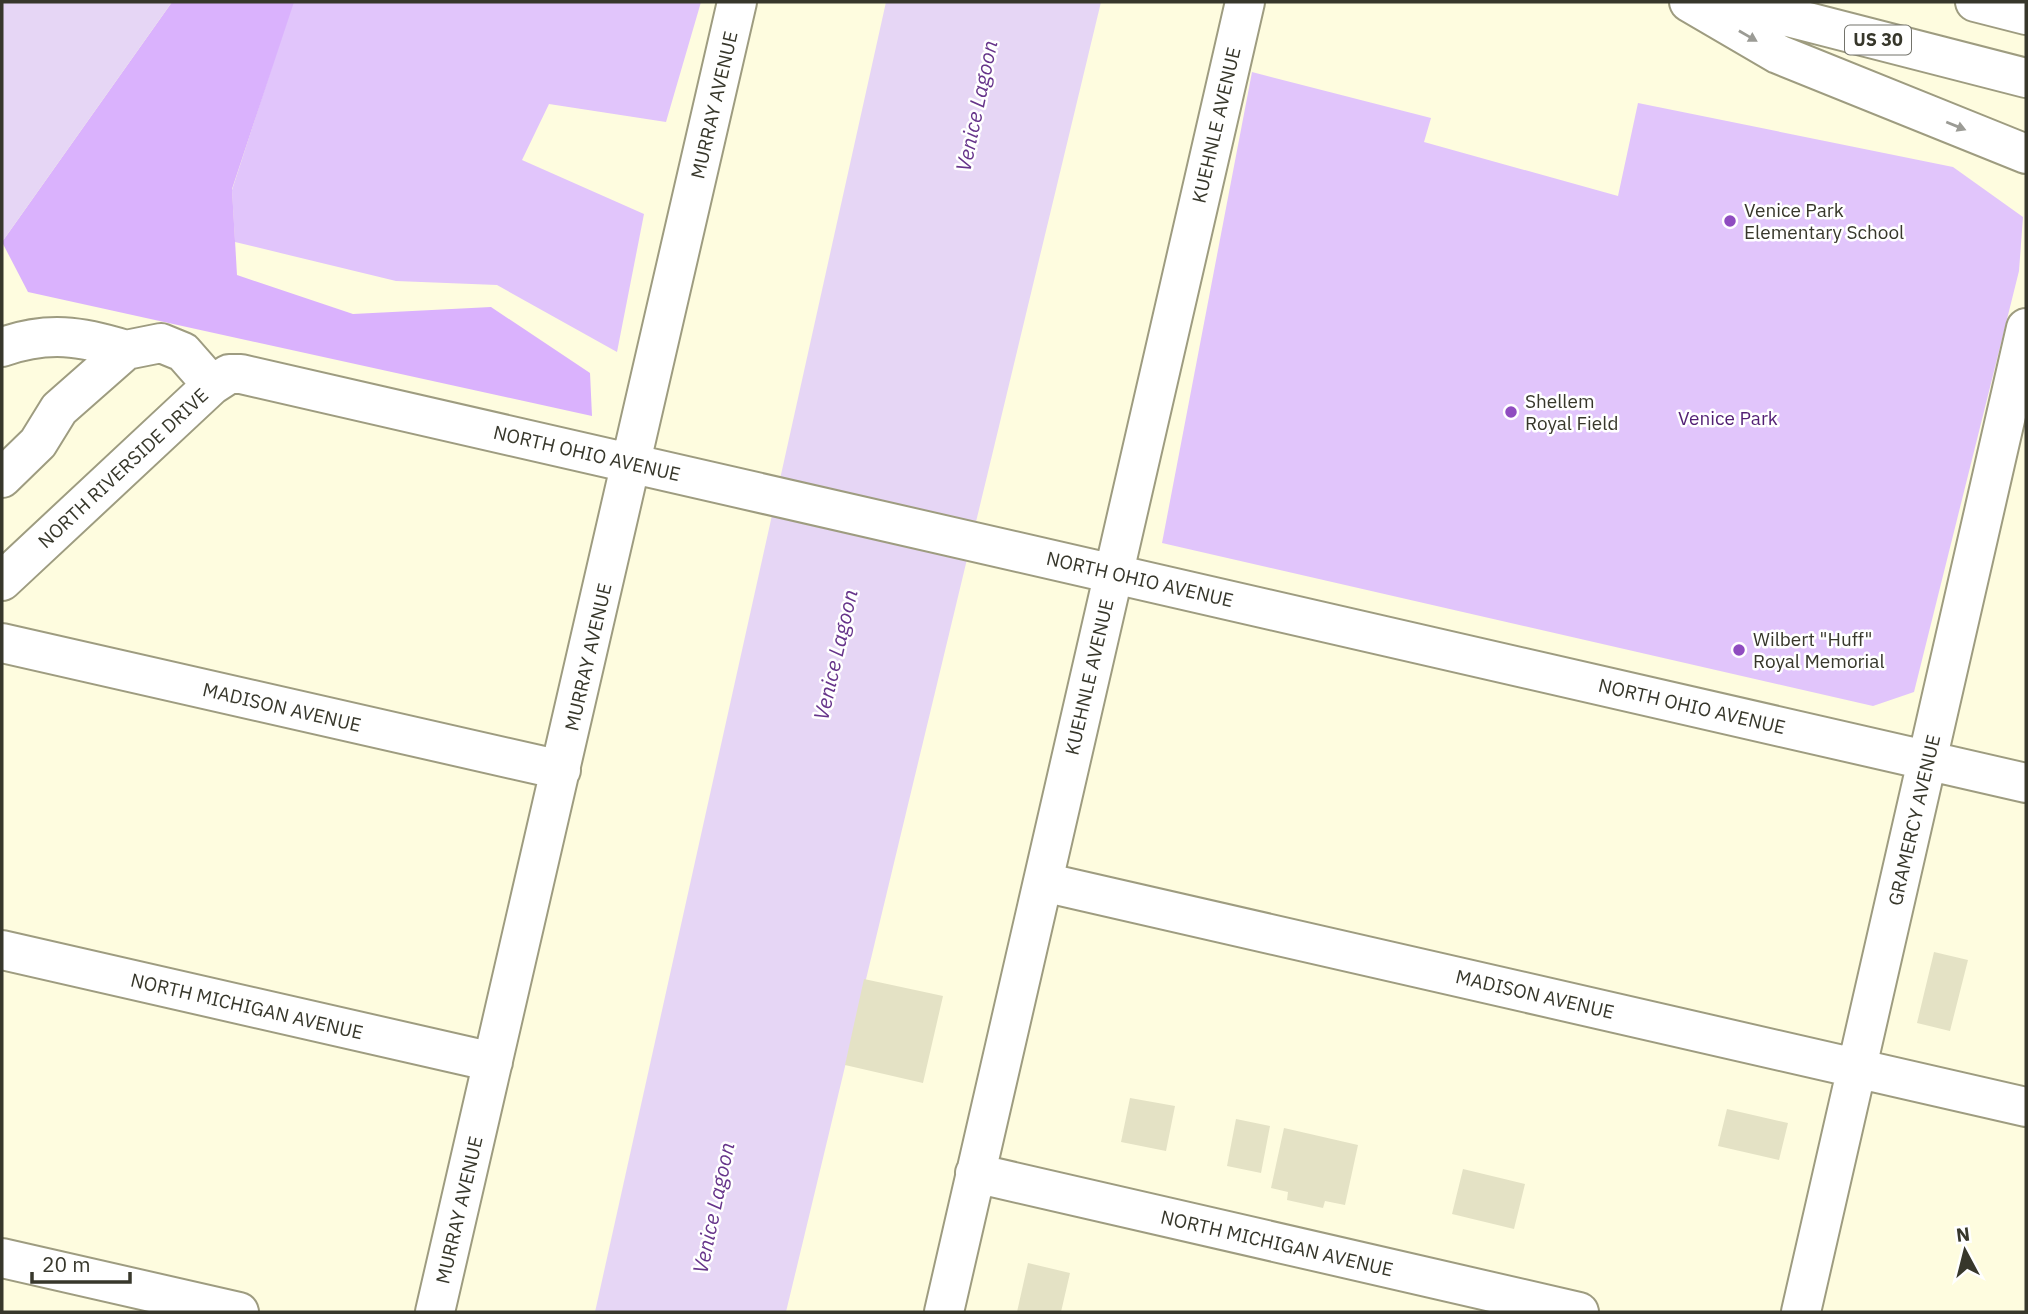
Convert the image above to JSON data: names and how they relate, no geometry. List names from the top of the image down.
{
  "streets": {
    "main road": [
      "US 30",
      "MURRAY AVENUE",
      "KUEHNLE AVENUE",
      "NORTH OHIO AVENUE",
      "NORTH RIVERSIDE DRIVE",
      "MADISON AVENUE",
      "GRAMERCY AVENUE",
      "NORTH MICHIGAN AVENUE"
    ]
  },
  "crossings": [
    ["MURRAY AVENUE", "NORTH OHIO AVENUE"],
    ["MURRAY AVENUE", "MADISON AVENUE"],
    ["MURRAY AVENUE", "NORTH MICHIGAN AVENUE"],
    ["KUEHNLE AVENUE", "NORTH OHIO AVENUE"],
    ["KUEHNLE AVENUE", "MADISON AVENUE"],
    ["KUEHNLE AVENUE", "NORTH MICHIGAN AVENUE"],
    ["NORTH OHIO AVENUE", "NORTH RIVERSIDE DRIVE"],
    ["NORTH OHIO AVENUE", "GRAMERCY AVENUE"],
    ["MADISON AVENUE", "GRAMERCY AVENUE"]
  ],
  "water": ["Venice Lagoon"],
  "parks": ["Venice Park"],
  "places": ["Venice Park Elementary School", "Shellem Royal Field", "Wilbert \"Huff\" Royal Memorial"],
  "scale_bar": "20 m",
  "north": "top"
}
